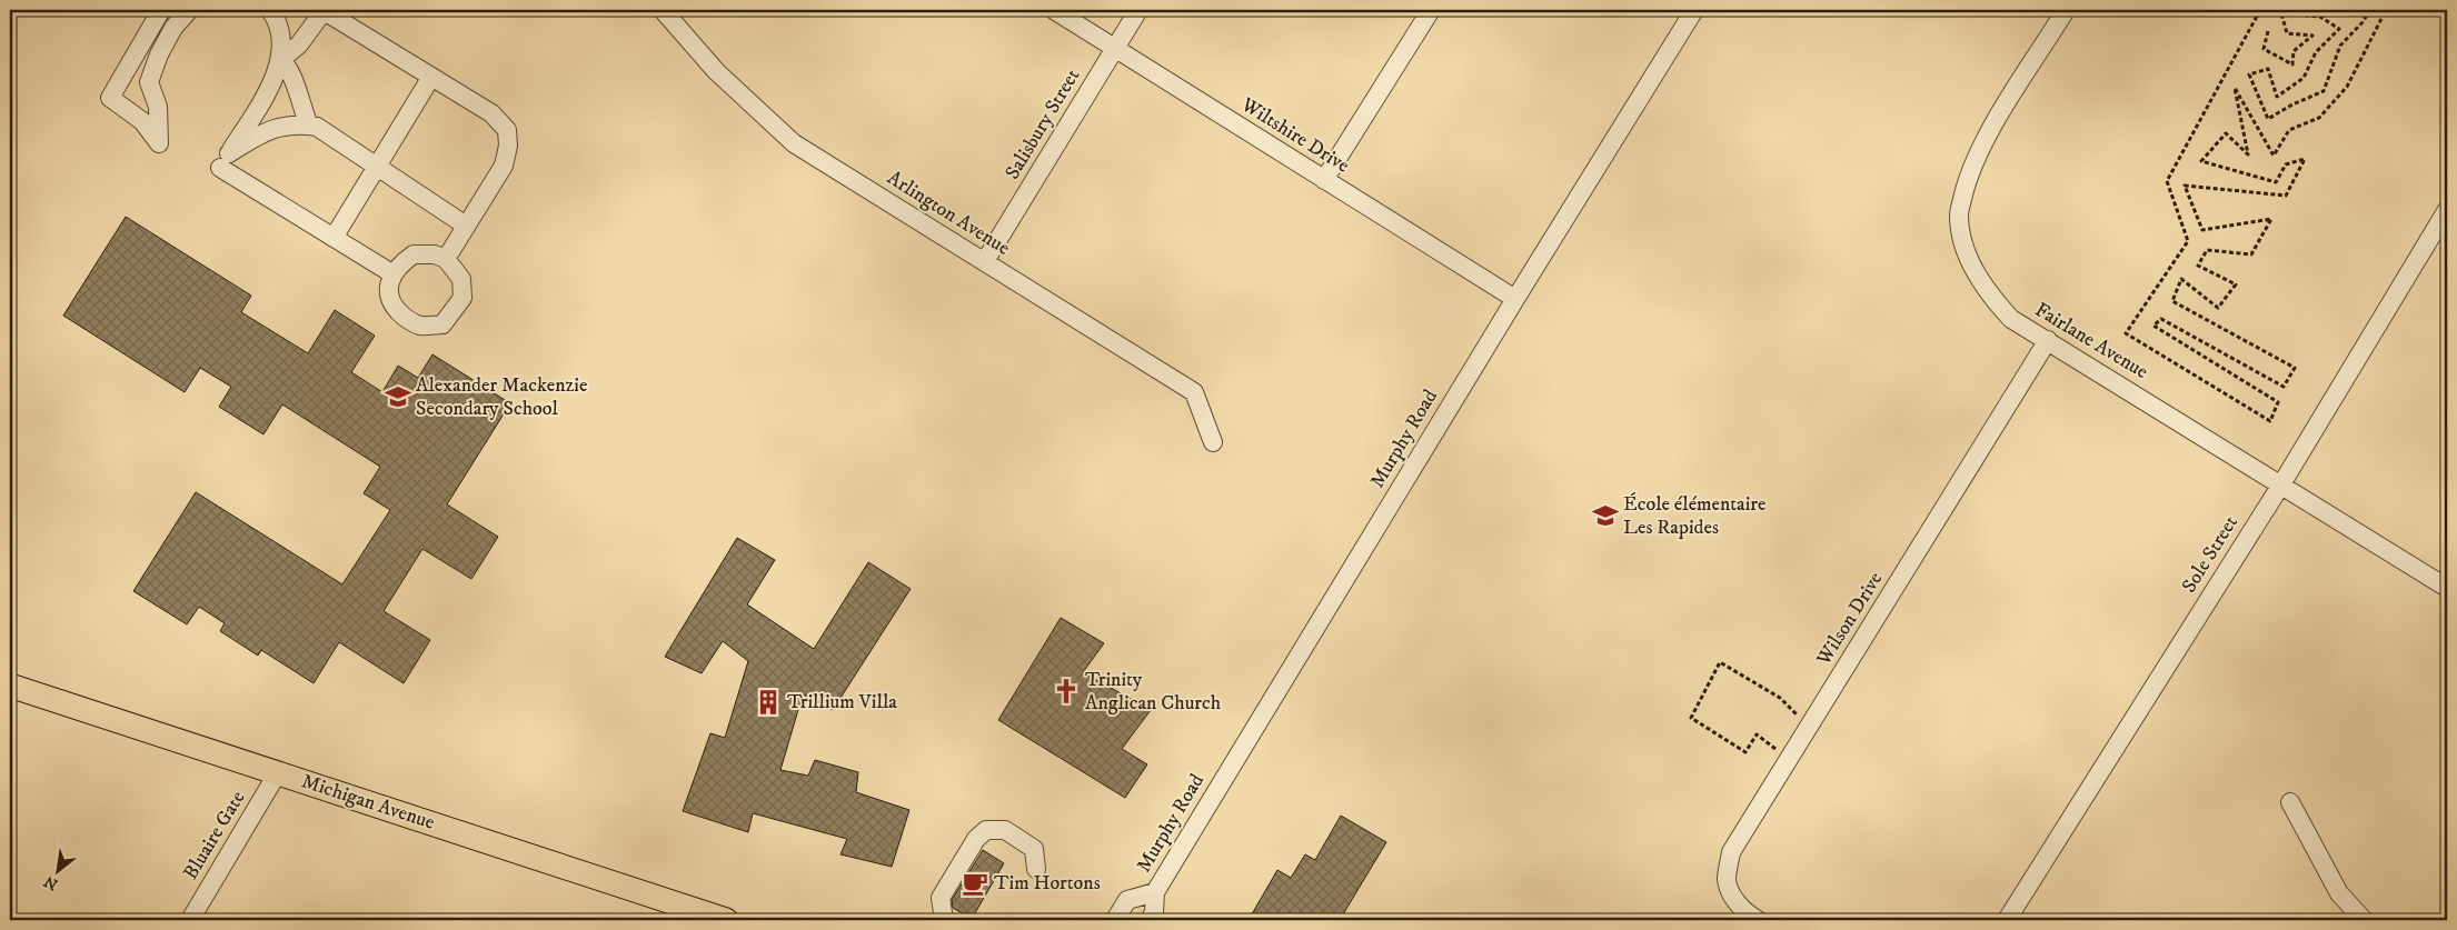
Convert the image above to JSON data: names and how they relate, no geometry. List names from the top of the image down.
{
  "streets": {
    "main road": ["Michigan Avenue"],
    "street": [
      "Salisbury Street",
      "Wiltshire Drive",
      "Arlington Avenue",
      "Fairlane Avenue",
      "Murphy Road",
      "Sole Street",
      "Wilson Drive",
      "Bluaire Gate"
    ]
  },
  "crossings": [
    ["Salisbury Street", "Wiltshire Drive"],
    ["Salisbury Street", "Arlington Avenue"],
    ["Wiltshire Drive", "Murphy Road"],
    ["Fairlane Avenue", "Sole Street"],
    ["Fairlane Avenue", "Wilson Drive"],
    ["Michigan Avenue", "Bluaire Gate"]
  ],
  "places": {
    "school or university": ["Alexander Mackenzie Secondary School", "École élémentaire Les Rapides"],
    "church": ["Trinity Anglican Church"],
    "building": ["Trillium Villa"],
    "cafe": ["Tim Hortons"]
  },
  "north": "bottom left"
}
